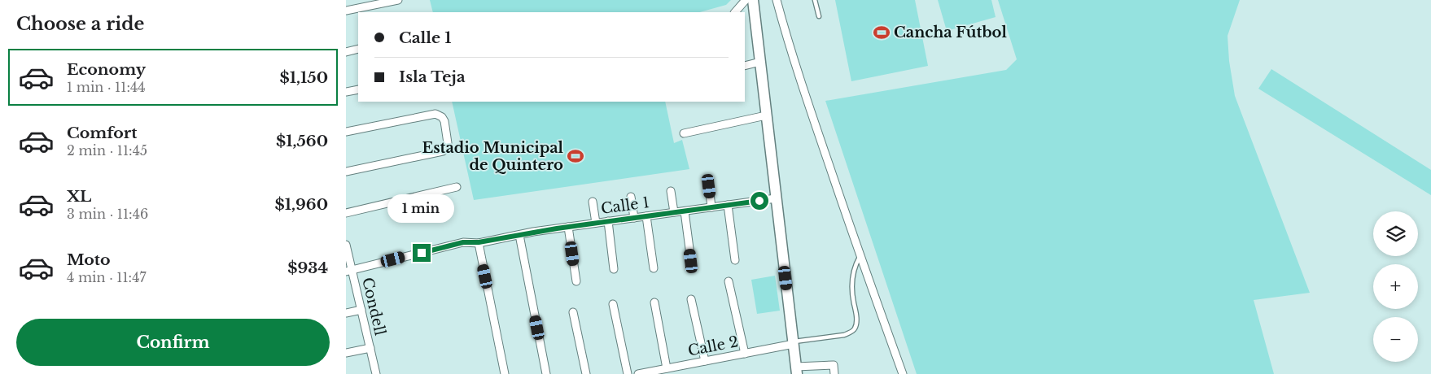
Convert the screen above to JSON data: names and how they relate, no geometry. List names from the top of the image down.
{
  "streets": {
    "street": ["Calle 1", "Condell", "Calle 2"]
  },
  "crossings": [
    ["Calle 1", "Condell"]
  ],
  "places": {
    "sports": ["Cancha Fútbol", "Estadio Municipal de Quintero"]
  },
  "page": {
    "heading": "Choose a ride",
    "banner": ["Calle 1", "Isla Teja"],
    "list": [
      {
        "name": "Economy",
        "note": "1 min · 11:44",
        "value": "$1,150"
      },
      {
        "name": "Comfort",
        "note": "2 min · 11:45",
        "value": "$1,560"
      },
      {
        "name": "XL",
        "note": "3 min · 11:46",
        "value": "$1,960"
      },
      {
        "name": "Moto",
        "note": "4 min · 11:47",
        "value": "$934"
      }
    ],
    "bubble": "1 min",
    "map_buttons": ["+", "−"],
    "buttons": "Confirm"
  }
}
